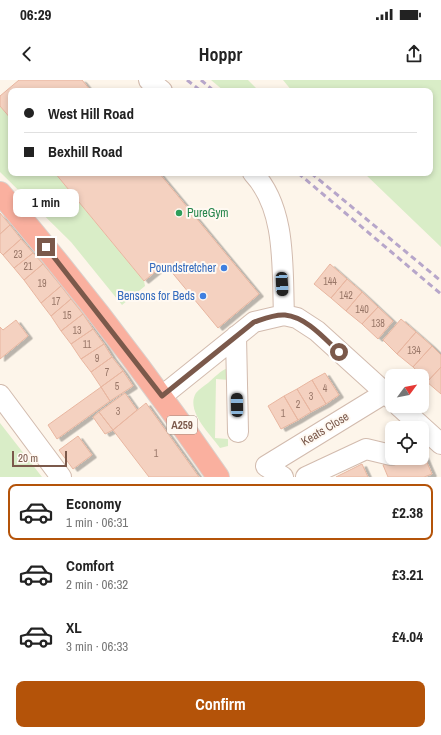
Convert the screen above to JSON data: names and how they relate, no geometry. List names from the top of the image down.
{
  "streets": {
    "highway": ["A259"],
    "street": ["Keats Close"]
  },
  "places": ["PureGym", "Poundstretcher", "Bensons for Beds"],
  "house_numbers": [
    "23",
    "21",
    "144",
    "19",
    "142",
    "17",
    "140",
    "15",
    "138",
    "13",
    "11",
    "134",
    "9",
    "7",
    "5",
    "4",
    "3",
    "2",
    "3",
    "1",
    "1"
  ],
  "scale_bar": "20 m",
  "north": "top right",
  "page": {
    "status": "06:29",
    "header": "Hoppr",
    "banner": ["West Hill Road", "Bexhill Road"],
    "bubble": "1 min",
    "scale": "20 m",
    "list": [
      {
        "name": "Economy",
        "note": "1 min · 06:31",
        "value": "£2.38"
      },
      {
        "name": "Comfort",
        "note": "2 min · 06:32",
        "value": "£3.21"
      },
      {
        "name": "XL",
        "note": "3 min · 06:33",
        "value": "£4.04"
      }
    ],
    "buttons": "Confirm"
  }
}
